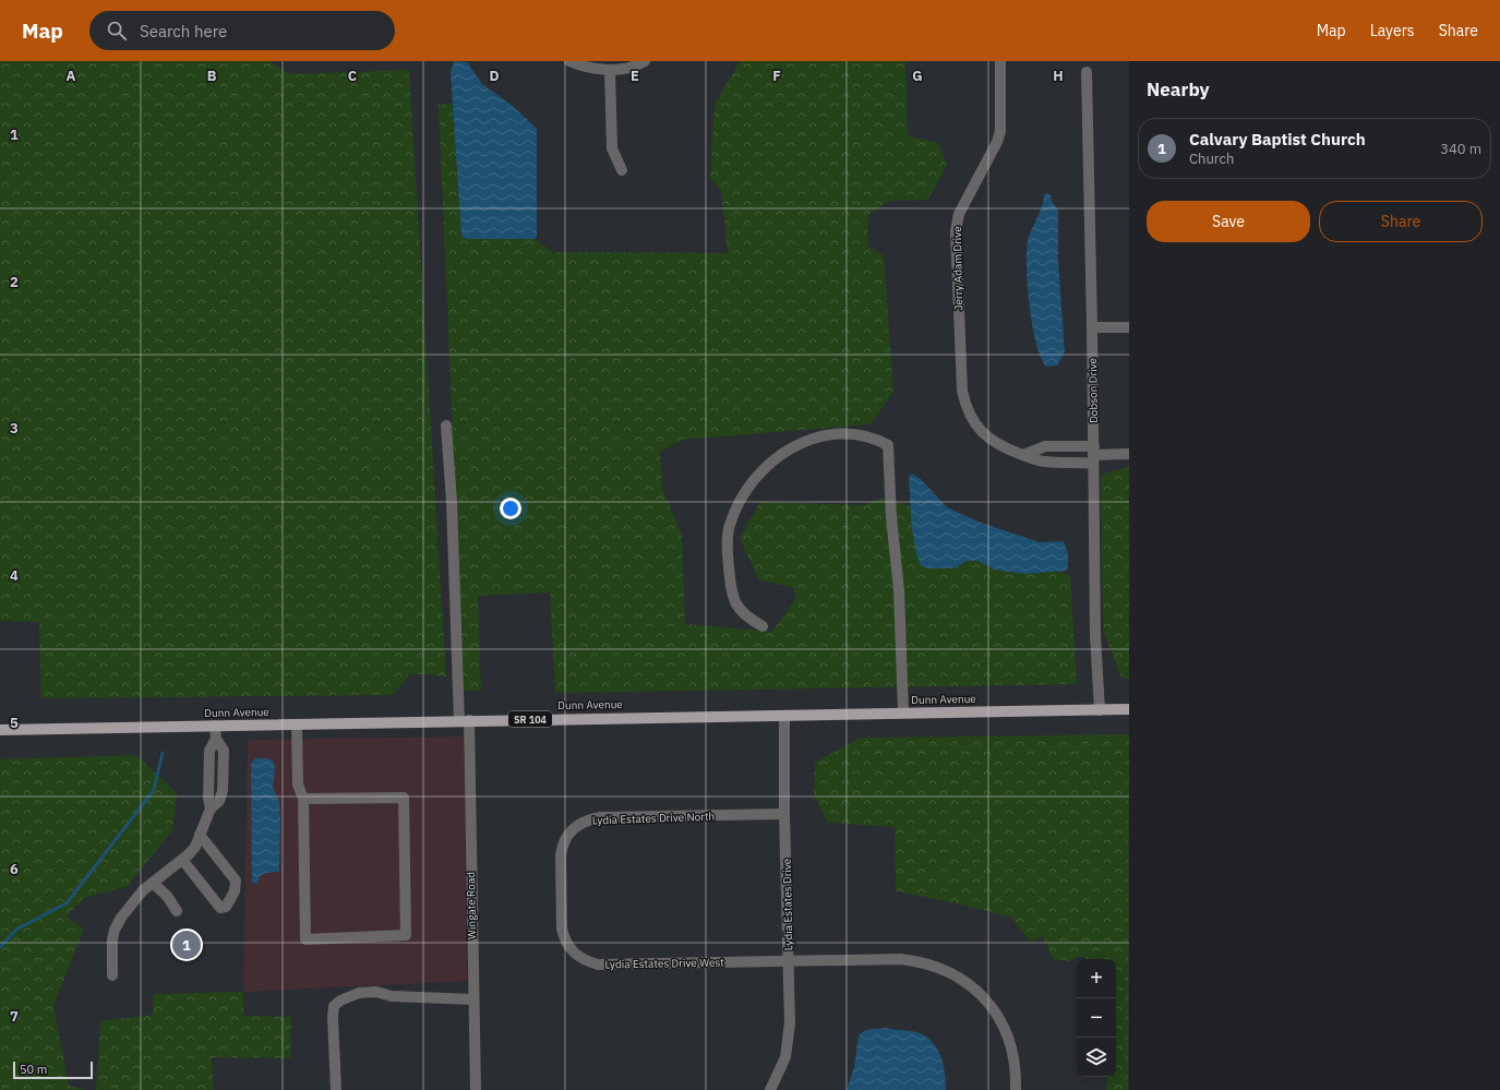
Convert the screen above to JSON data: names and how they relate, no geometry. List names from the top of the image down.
{
  "streets": {
    "main road": ["Dunn Avenue", "SR 104"],
    "street": [
      "Jerry Adam Drive",
      "Dobson Drive",
      "Lydia Estates Drive North",
      "Lydia Estates Drive",
      "Wingate Road",
      "Lydia Estates Drive West"
    ]
  },
  "crossings": [
    ["Jerry Adam Drive", "Dobson Drive"],
    ["Dobson Drive", "Dunn Avenue"],
    ["Dunn Avenue", "Lydia Estates Drive"],
    ["Dunn Avenue", "Wingate Road"],
    ["Lydia Estates Drive North", "Lydia Estates Drive"],
    ["Lydia Estates Drive North", "Lydia Estates Drive West"],
    ["Lydia Estates Drive", "Lydia Estates Drive West"]
  ],
  "scale_bar": "50 m",
  "page": {
    "header": "Map",
    "search": "Search here",
    "nav": ["Map", "Layers", "Share"],
    "heading": "Nearby",
    "list": [
      {
        "mark": "1",
        "name": "Calvary Baptist Church",
        "note": "Church",
        "value": "340 m"
      }
    ],
    "buttons": ["Save", "Share"],
    "pins": "1",
    "map_buttons": ["+", "−"],
    "scale": "50 m"
  },
  "grid": {
    "columns": [
      "A",
      "B",
      "C",
      "D",
      "E",
      "F",
      "G",
      "H"
    ],
    "rows": [
      "1",
      "2",
      "3",
      "4",
      "5",
      "6",
      "7"
    ]
  }
}
